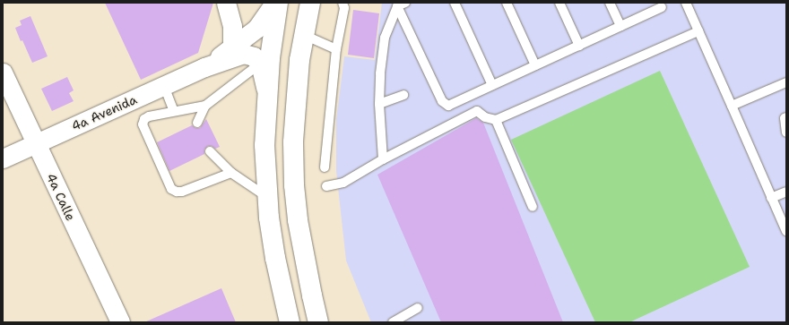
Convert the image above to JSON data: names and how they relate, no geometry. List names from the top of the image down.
{
  "streets": {
    "street": ["4a Avenida", "4a Calle"]
  },
  "crossings": [
    ["4a Avenida", "4a Calle"]
  ]
}
